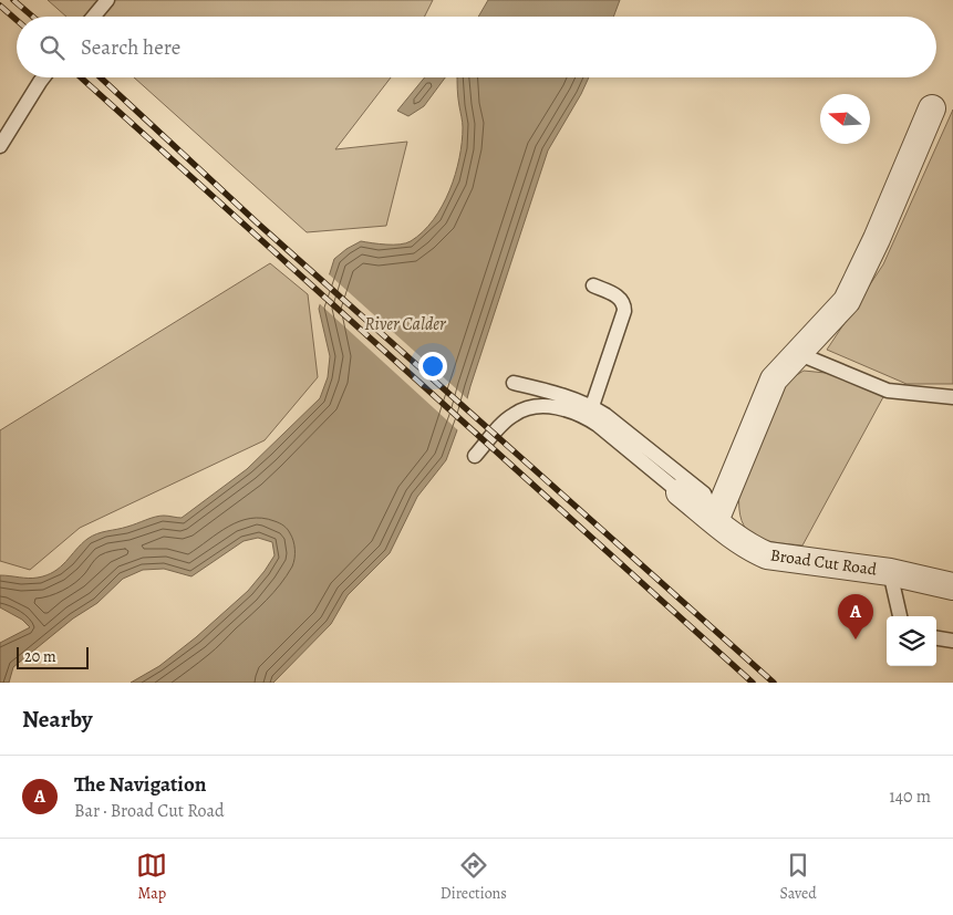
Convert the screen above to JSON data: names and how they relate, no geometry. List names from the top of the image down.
{
  "streets": {
    "street": ["Broad Cut Road"]
  },
  "water": ["River Calder"],
  "scale_bar": "20 m",
  "north": "left",
  "page": {
    "search": "Search here",
    "pins": "A",
    "scale": "20 m",
    "heading": "Nearby",
    "list": [
      {
        "mark": "A",
        "name": "The Navigation",
        "note": "Bar · Broad Cut Road",
        "value": "140 m"
      }
    ],
    "nav": ["Map", "Directions", "Saved"]
  }
}
